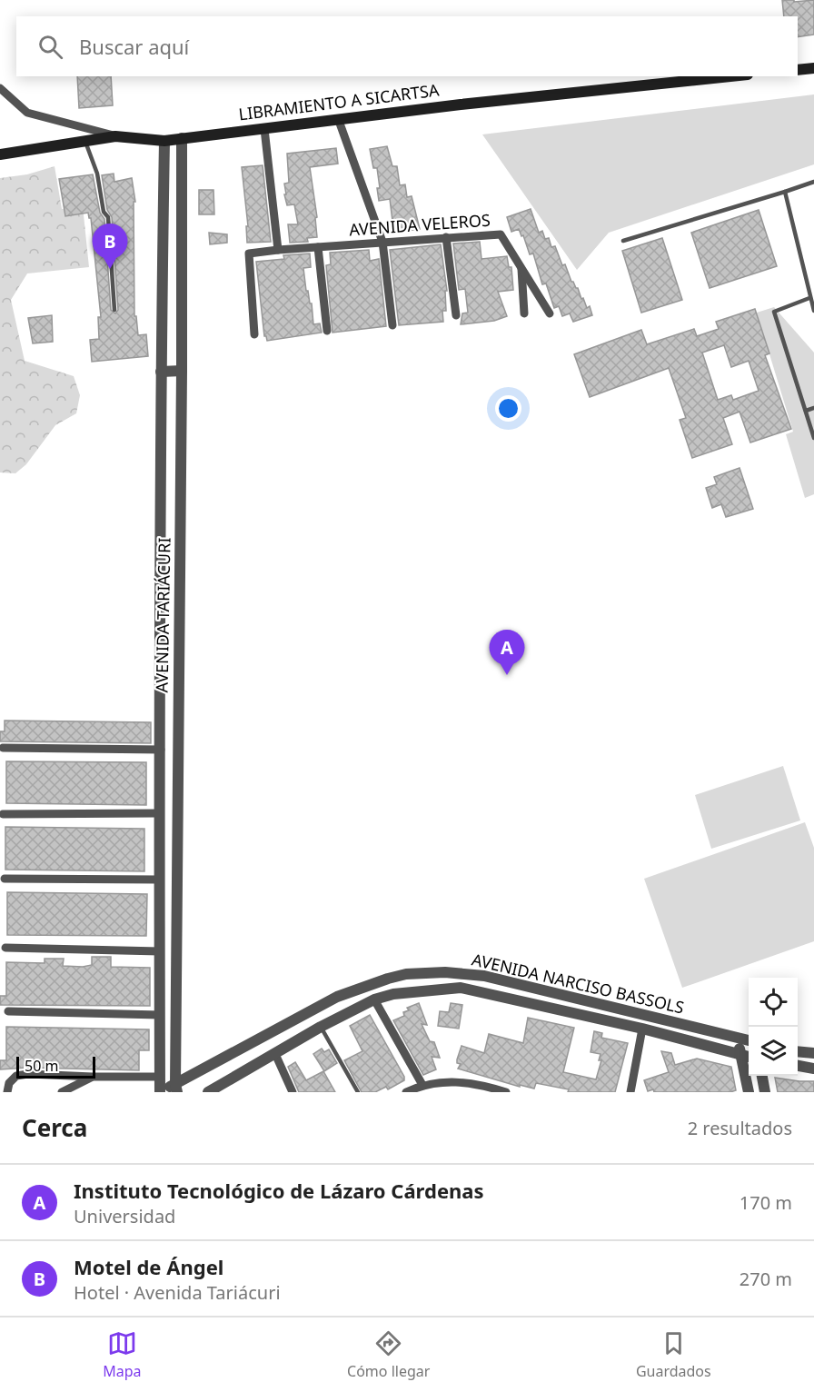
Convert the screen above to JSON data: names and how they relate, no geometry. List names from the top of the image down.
{
  "streets": {
    "main road": ["LIBRAMIENTO A SICARTSA"],
    "street": ["AVENIDA VELEROS", "AVENIDA TARIÁCURI", "AVENIDA NARCISO BASSOLS"]
  },
  "crossings": [
    ["LIBRAMIENTO A SICARTSA", "AVENIDA TARIÁCURI"],
    ["AVENIDA TARIÁCURI", "AVENIDA NARCISO BASSOLS"]
  ],
  "scale_bar": "50 m",
  "page": {
    "search": "Buscar aquí",
    "pins": ["B", "A"],
    "scale": "50 m",
    "heading": ["Cerca", "2 resultados"],
    "list": [
      {
        "mark": "A",
        "name": "Instituto Tecnológico de Lázaro Cárdenas",
        "note": "Universidad",
        "value": "170 m"
      },
      {
        "mark": "B",
        "name": "Motel de Ángel",
        "note": "Hotel · Avenida Tariácuri",
        "value": "270 m"
      }
    ],
    "nav": ["Mapa", "Cómo llegar", "Guardados"]
  }
}
